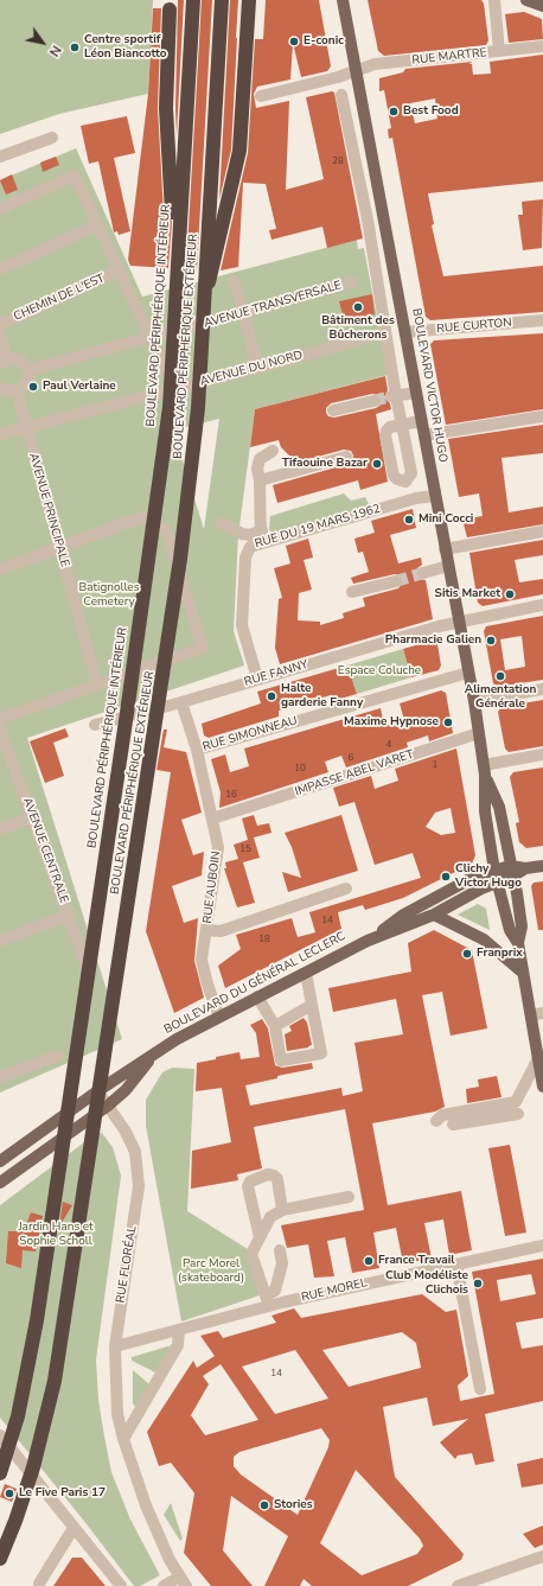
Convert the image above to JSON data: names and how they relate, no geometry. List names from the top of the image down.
{
  "streets": {
    "highway": ["BOULEVARD PÉRIPHÉRIQUE INTÉRIEUR", "BOULEVARD PÉRIPHÉRIQUE EXTÉRIEUR"],
    "main road": ["BOULEVARD VICTOR HUGO", "BOULEVARD DU GÉNÉRAL LECLERC"],
    "street": [
      "RUE MARTRE",
      "CHEMIN DE L'EST",
      "AVENUE TRANSVERSALE",
      "RUE CURTON",
      "AVENUE DU NORD",
      "AVENUE PRINCIPALE",
      "RUE DU 19 MARS 1962",
      "RUE FANNY",
      "RUE SIMONNEAU",
      "IMPASSE ABEL VARET",
      "AVENUE CENTRALE",
      "RUE AUBOIN",
      "RUE FLORÉAL",
      "RUE MOREL"
    ]
  },
  "crossings": [
    ["RUE MARTRE", "BOULEVARD VICTOR HUGO"],
    ["RUE CURTON", "BOULEVARD VICTOR HUGO"],
    ["AVENUE DU NORD", "AVENUE PRINCIPALE"],
    ["BOULEVARD VICTOR HUGO", "RUE DU 19 MARS 1962"],
    ["BOULEVARD VICTOR HUGO", "RUE FANNY"],
    ["BOULEVARD VICTOR HUGO", "RUE SIMONNEAU"],
    ["BOULEVARD VICTOR HUGO", "IMPASSE ABEL VARET"],
    ["BOULEVARD VICTOR HUGO", "BOULEVARD DU GÉNÉRAL LECLERC"],
    ["RUE DU 19 MARS 1962", "RUE FANNY"],
    ["RUE FANNY", "RUE AUBOIN"],
    ["RUE SIMONNEAU", "RUE AUBOIN"],
    ["IMPASSE ABEL VARET", "RUE AUBOIN"],
    ["RUE AUBOIN", "BOULEVARD DU GÉNÉRAL LECLERC"],
    ["RUE FLORÉAL", "RUE MOREL"]
  ],
  "parks": [
    "Batignolles Cemetery",
    "Espace Coluche",
    "Jardin Hans et Sophie Scholl",
    "Parc Morel (skateboard)"
  ],
  "places": [
    "E-conic",
    "Centre sportif Léon Biancotto",
    "Best Food",
    "Bâtiment des Bûcherons",
    "Paul Verlaine",
    "Tifaouine Bazar",
    "Mini Cocci",
    "Sitis Market",
    "Pharmacie Galien",
    "Alimentation Générale",
    "Halte garderie Fanny",
    "Maxime Hypnose",
    "Clichy Victor Hugo",
    "Franprix",
    "France Travail",
    "Club Modéliste Clichois",
    "Le Five Paris 17",
    "Stories"
  ],
  "house_numbers": [
    "28",
    "4",
    "6",
    "1",
    "10",
    "16",
    "15",
    "14",
    "18",
    "14"
  ],
  "north": "bottom right"
}
